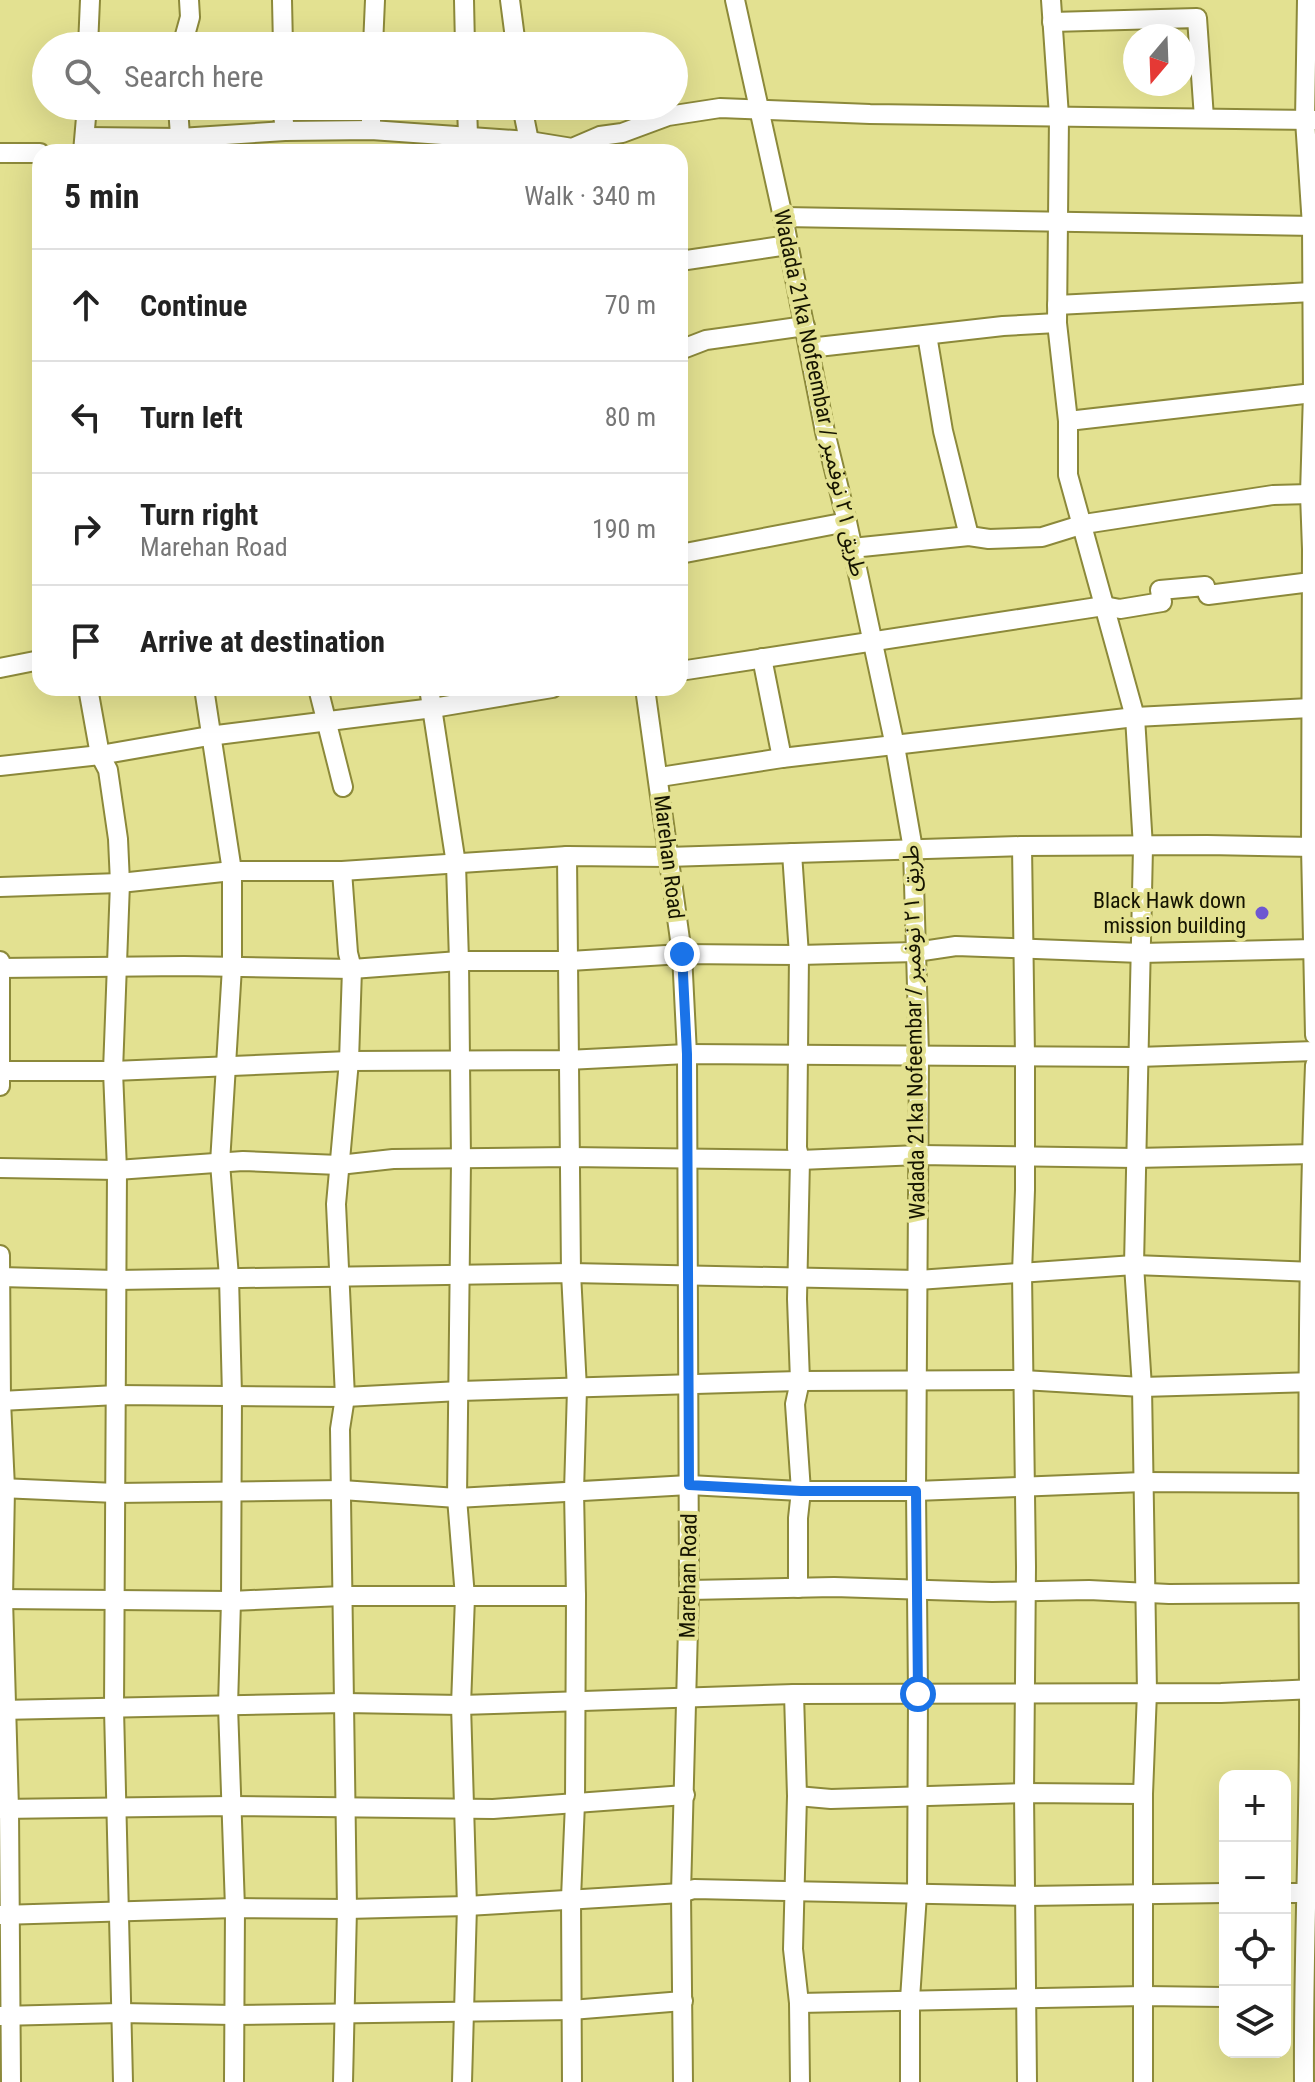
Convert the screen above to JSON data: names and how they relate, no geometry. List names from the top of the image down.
{
  "streets": {
    "street": ["Wadada 21ka Nofeembar / طريق ٢١ نوفمبر", "Marehan Road"]
  },
  "places": ["Black Hawk down mission building"],
  "north": "bottom",
  "page": {
    "search": "Search here",
    "heading": ["5 min", "Walk · 340 m"],
    "list": [
      ["Continue", "70 m"],
      ["Turn left", "80 m"],
      ["Turn right", "Marehan Road", "190 m"],
      "Arrive at destination"
    ],
    "map_buttons": ["+", "−"]
  }
}
